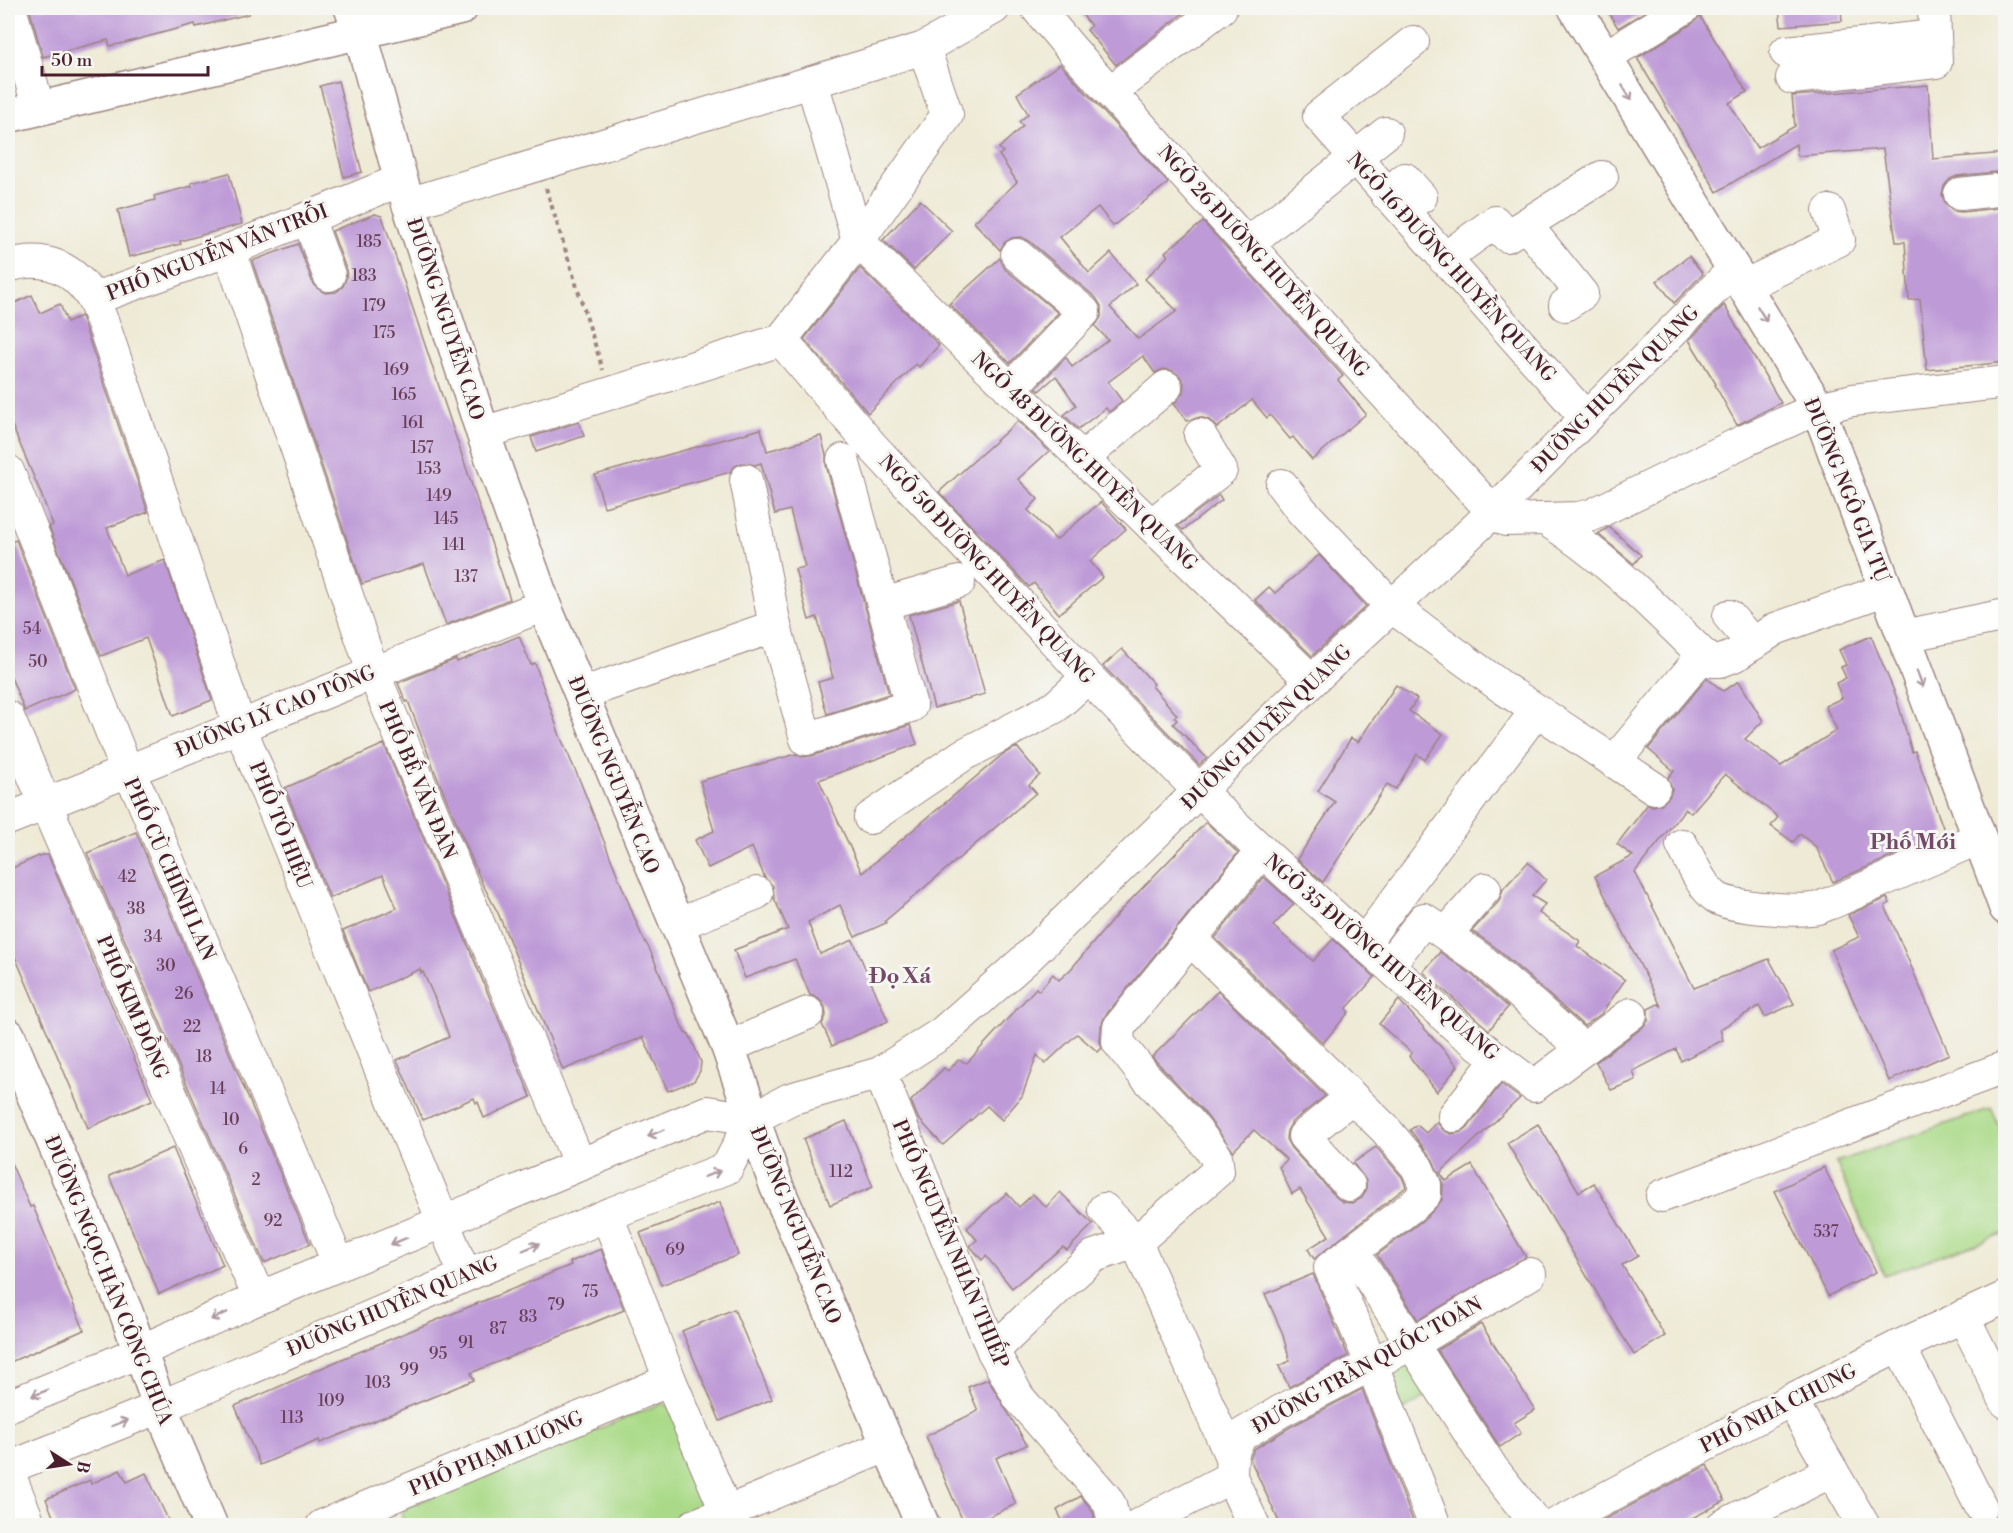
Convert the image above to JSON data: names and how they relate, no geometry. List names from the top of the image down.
{
  "streets": {
    "main road": ["ĐƯỜNG NGUYỄN CAO", "ĐƯỜNG NGÔ GIA TỰ", "ĐƯỜNG NGỌC HÂN CÔNG CHÚA"],
    "street": [
      "PHỐ NGUYỄN VĂN TRỖI",
      "NGÕ 26 ĐƯỜNG HUYỀN QUANG",
      "NGÕ 16 ĐƯỜNG HUYỀN QUANG",
      "ĐƯỜNG HUYỀN QUANG",
      "NGÕ 48 ĐƯỜNG HUYỀN QUANG",
      "NGÕ 50 ĐƯỜNG HUYỀN QUANG",
      "ĐƯỜNG LÝ CAO TÔNG",
      "PHỐ BẾ VĂN ĐÀN",
      "PHỐ TÔ HIỆU",
      "PHỐ CÙ CHÍNH LAN",
      "NGÕ 35 ĐƯỜNG HUYỀN QUANG",
      "PHỐ KIM ĐỒNG",
      "PHỐ NGUYỄN NHÂN THIẾP",
      "ĐƯỜNG TRẦN QUỐC TOẢN",
      "PHỐ NHÀ CHUNG",
      "PHỐ PHẠM LƯƠNG"
    ]
  },
  "crossings": [
    ["PHỐ NGUYỄN VĂN TRỖI", "ĐƯỜNG NGUYỄN CAO"],
    ["PHỐ NGUYỄN VĂN TRỖI", "PHỐ BẾ VĂN ĐÀN"],
    ["PHỐ NGUYỄN VĂN TRỖI", "PHỐ TÔ HIỆU"],
    ["NGÕ 26 ĐƯỜNG HUYỀN QUANG", "ĐƯỜNG HUYỀN QUANG"],
    ["NGÕ 16 ĐƯỜNG HUYỀN QUANG", "ĐƯỜNG HUYỀN QUANG"],
    ["ĐƯỜNG NGUYỄN CAO", "ĐƯỜNG HUYỀN QUANG"],
    ["ĐƯỜNG NGUYỄN CAO", "ĐƯỜNG LÝ CAO TÔNG"],
    ["ĐƯỜNG HUYỀN QUANG", "NGÕ 48 ĐƯỜNG HUYỀN QUANG"],
    ["ĐƯỜNG HUYỀN QUANG", "ĐƯỜNG NGÔ GIA TỰ"],
    ["ĐƯỜNG HUYỀN QUANG", "NGÕ 50 ĐƯỜNG HUYỀN QUANG"],
    ["ĐƯỜNG HUYỀN QUANG", "PHỐ TÔ HIỆU"],
    ["ĐƯỜNG HUYỀN QUANG", "NGÕ 35 ĐƯỜNG HUYỀN QUANG"],
    ["ĐƯỜNG HUYỀN QUANG", "PHỐ NGUYỄN NHÂN THIẾP"],
    ["ĐƯỜNG HUYỀN QUANG", "ĐƯỜNG NGỌC HÂN CÔNG CHÚA"],
    ["NGÕ 50 ĐƯỜNG HUYỀN QUANG", "NGÕ 35 ĐƯỜNG HUYỀN QUANG"],
    ["ĐƯỜNG LÝ CAO TÔNG", "PHỐ BẾ VĂN ĐÀN"],
    ["ĐƯỜNG LÝ CAO TÔNG", "PHỐ TÔ HIỆU"],
    ["ĐƯỜNG LÝ CAO TÔNG", "PHỐ CÙ CHÍNH LAN"],
    ["ĐƯỜNG LÝ CAO TÔNG", "PHỐ KIM ĐỒNG"]
  ],
  "one_way": ["ĐƯỜNG NGÔ GIA TỰ"],
  "districts": ["Phố Mới", "Đọ Xá"],
  "house_numbers": [
    "185",
    "183",
    "179",
    "175",
    "169",
    "165",
    "161",
    "157",
    "153",
    "149",
    "145",
    "141",
    "137",
    "54",
    "50",
    "42",
    "38",
    "34",
    "30",
    "26",
    "22",
    "18",
    "14",
    "10",
    "6",
    "112",
    "2",
    "92",
    "537",
    "69",
    "75",
    "79",
    "83",
    "87",
    "91",
    "95",
    "99",
    "103",
    "109",
    "113"
  ],
  "scale_bar": "50 m",
  "north": "right"
}
